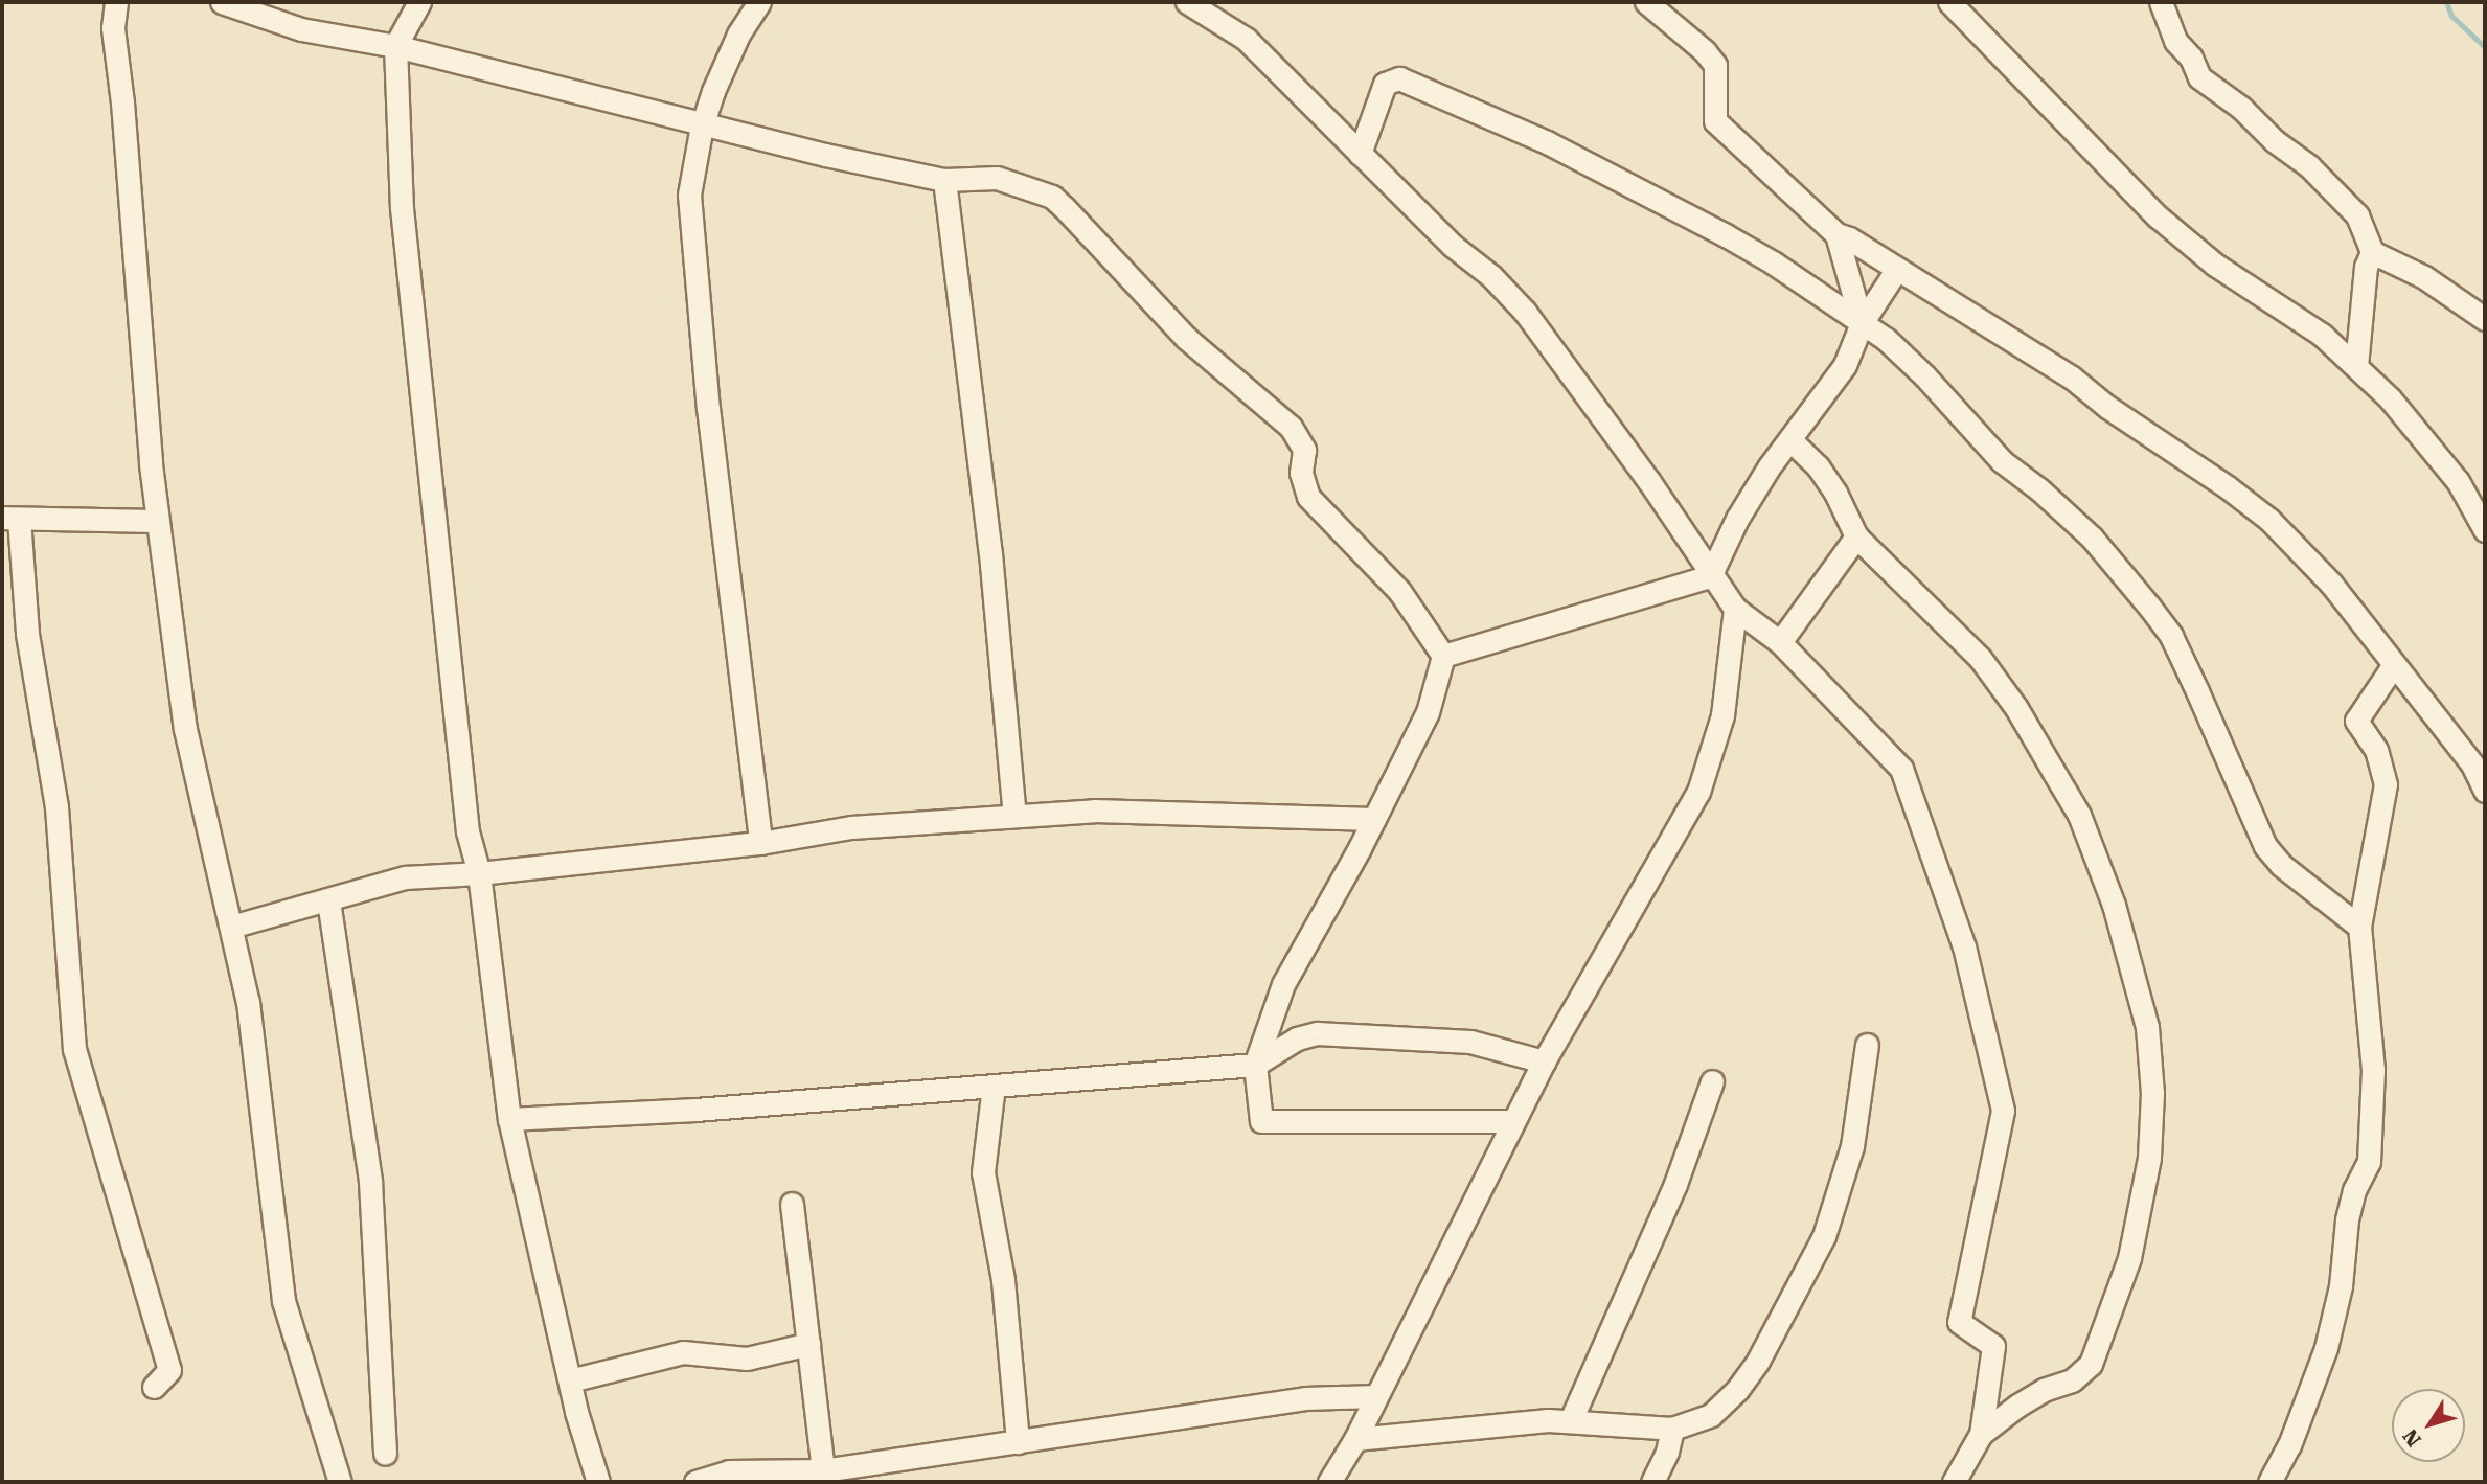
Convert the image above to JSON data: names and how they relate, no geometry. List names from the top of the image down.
{
  "north": "bottom left"
}
